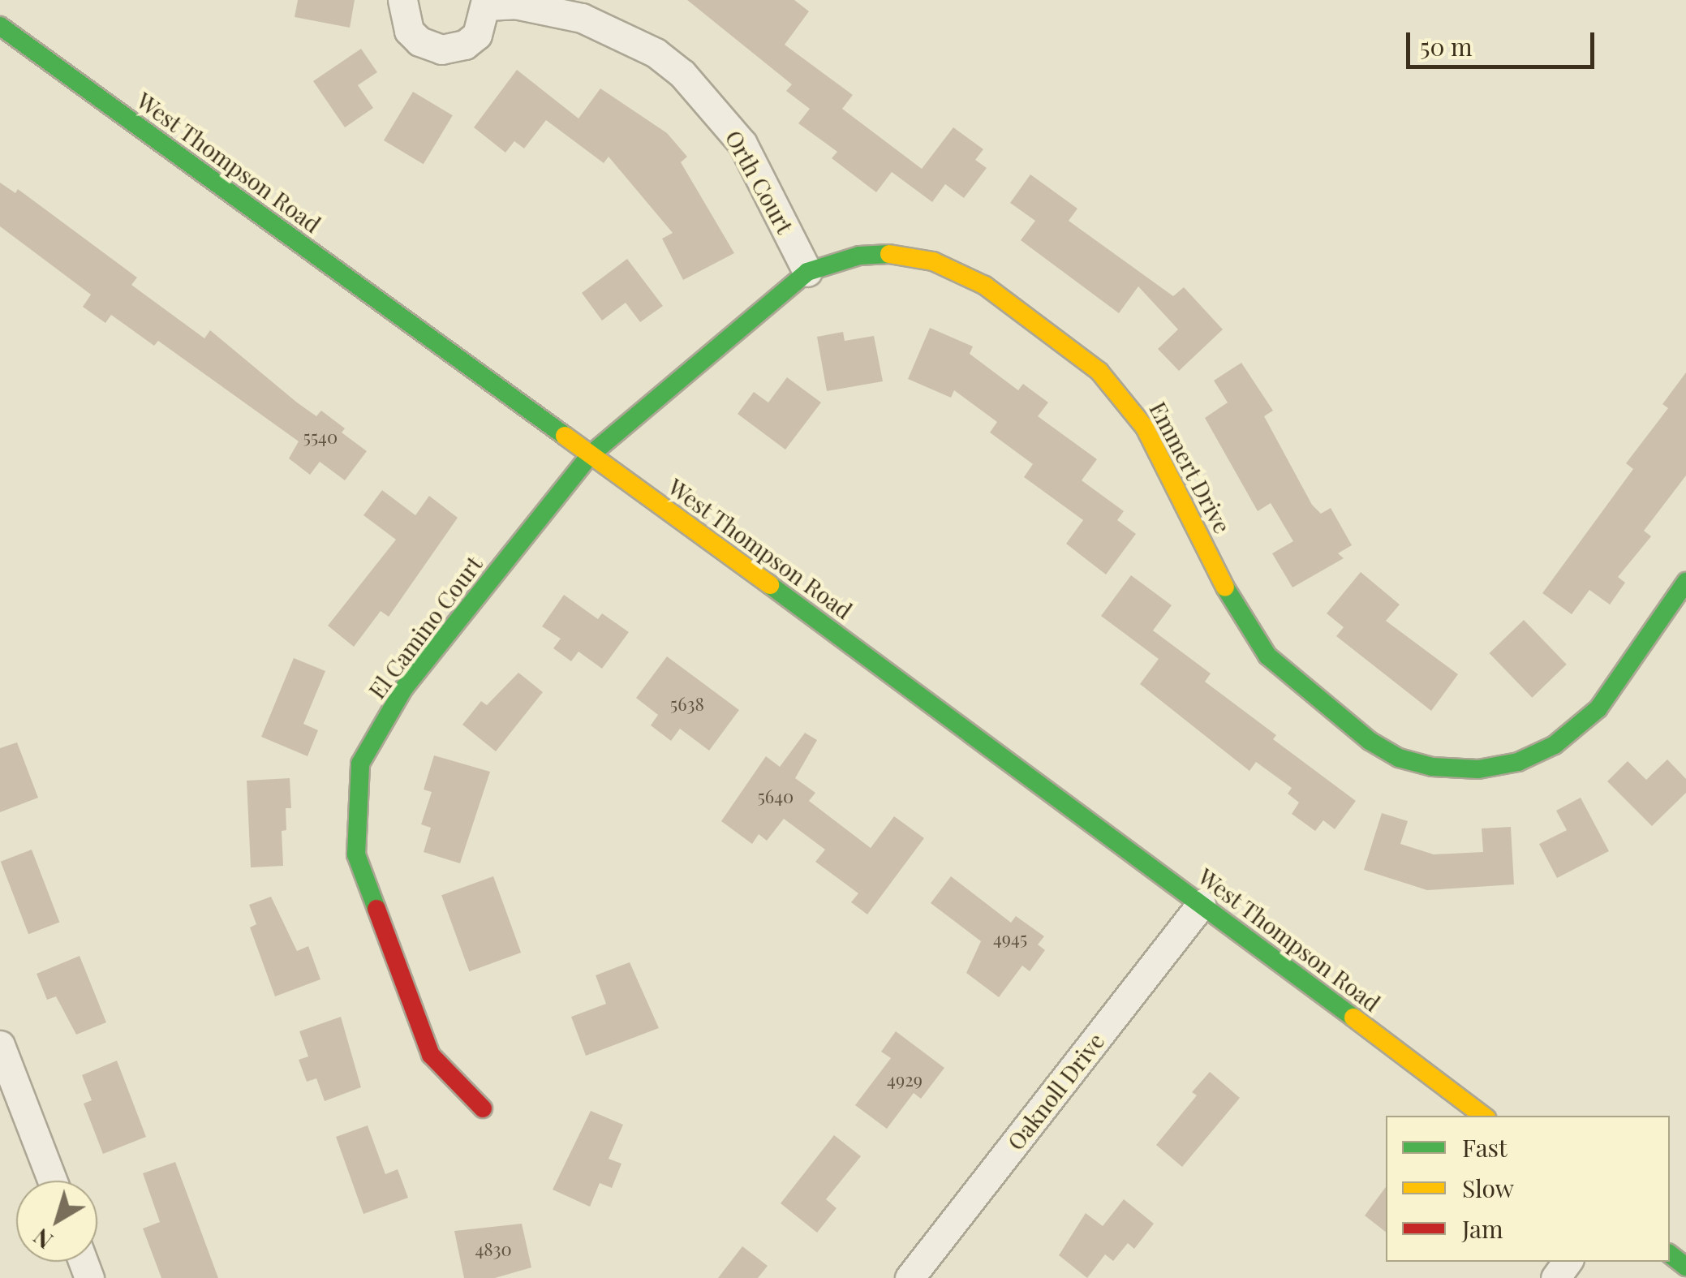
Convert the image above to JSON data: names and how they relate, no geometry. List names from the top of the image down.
{
  "streets": {
    "street": [
      "West Thompson Road",
      "Orth Court",
      "Emmert Drive",
      "El Camino Court",
      "Oaknoll Drive"
    ]
  },
  "crossings": [
    ["West Thompson Road", "Emmert Drive"],
    ["West Thompson Road", "El Camino Court"],
    ["West Thompson Road", "Oaknoll Drive"],
    ["Orth Court", "Emmert Drive"],
    ["Emmert Drive", "El Camino Court"]
  ],
  "house_numbers": [
    "5540",
    "5638",
    "5640",
    "4945",
    "4929",
    "4830"
  ],
  "legend": ["Fast", "Slow", "Jam"],
  "scale_bar": "50 m",
  "north": "bottom left"
}
